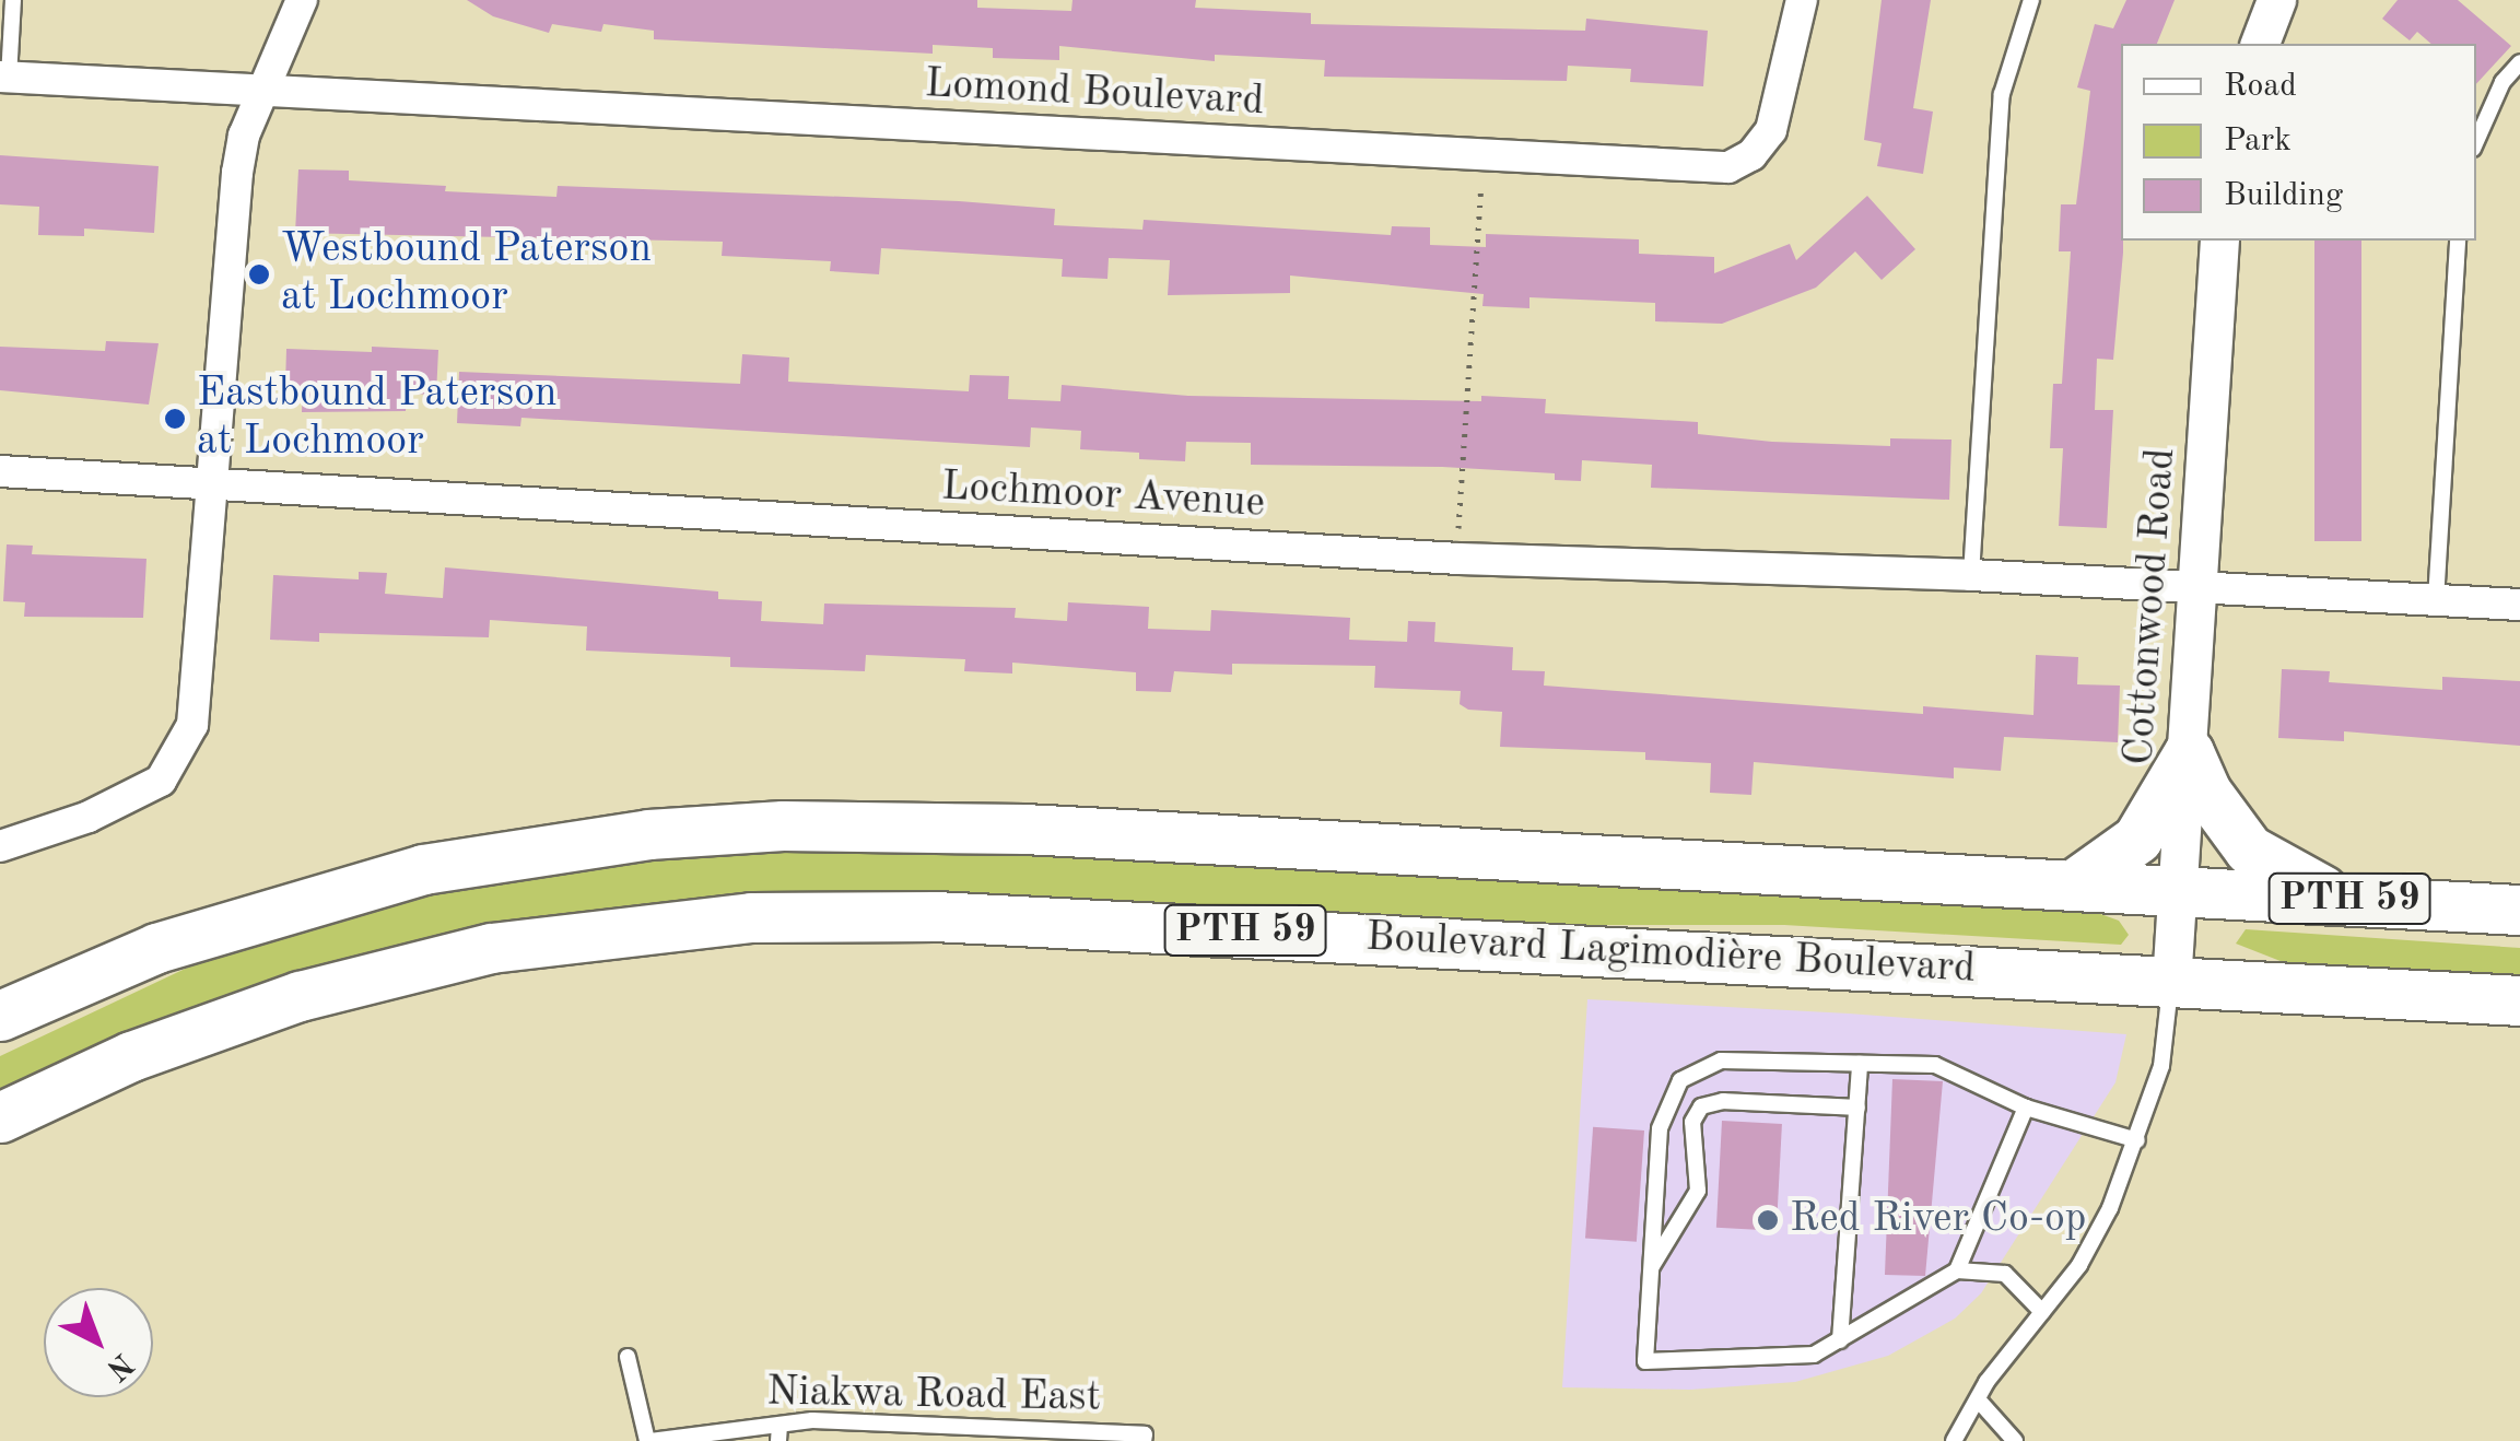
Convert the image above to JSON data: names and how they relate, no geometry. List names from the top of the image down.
{
  "streets": {
    "main road": ["PTH 59", "Boulevard Lagimodière Boulevard"],
    "street": ["Lomond Boulevard", "Lochmoor Avenue", "Cottonwood Road"],
    "lane": ["Niakwa Road East"]
  },
  "crossings": [
    ["Lochmoor Avenue", "Cottonwood Road"],
    ["Cottonwood Road", "PTH 59"],
    ["Cottonwood Road", "Boulevard Lagimodière Boulevard"]
  ],
  "places": ["Westbound Paterson at Lochmoor", "Eastbound Paterson at Lochmoor", "Red River Co-op"],
  "legend": ["Road", "Park", "Building"],
  "north": "bottom right"
}
